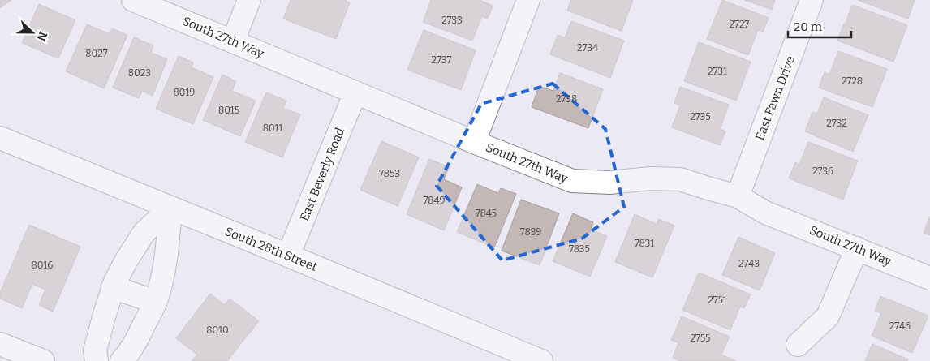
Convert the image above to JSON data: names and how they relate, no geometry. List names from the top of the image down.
{
  "streets": {
    "street": [
      "South 27th Way",
      "East Fawn Drive",
      "East Beverly Road",
      "South 28th Street"
    ]
  },
  "crossings": [
    ["South 27th Way", "East Fawn Drive"],
    ["South 27th Way", "East Beverly Road"],
    ["East Beverly Road", "South 28th Street"]
  ],
  "house_numbers": [
    "2733",
    "2727",
    "2734",
    "8027",
    "2737",
    "2731",
    "8023",
    "2728",
    "8019",
    "2738",
    "8015",
    "2735",
    "2732",
    "8011",
    "2736",
    "7853",
    "7849",
    "7845",
    "7839",
    "7831",
    "7835",
    "2743",
    "8016",
    "2751",
    "2746",
    "8010",
    "2755"
  ],
  "scale_bar": "20 m",
  "north": "right"
}
